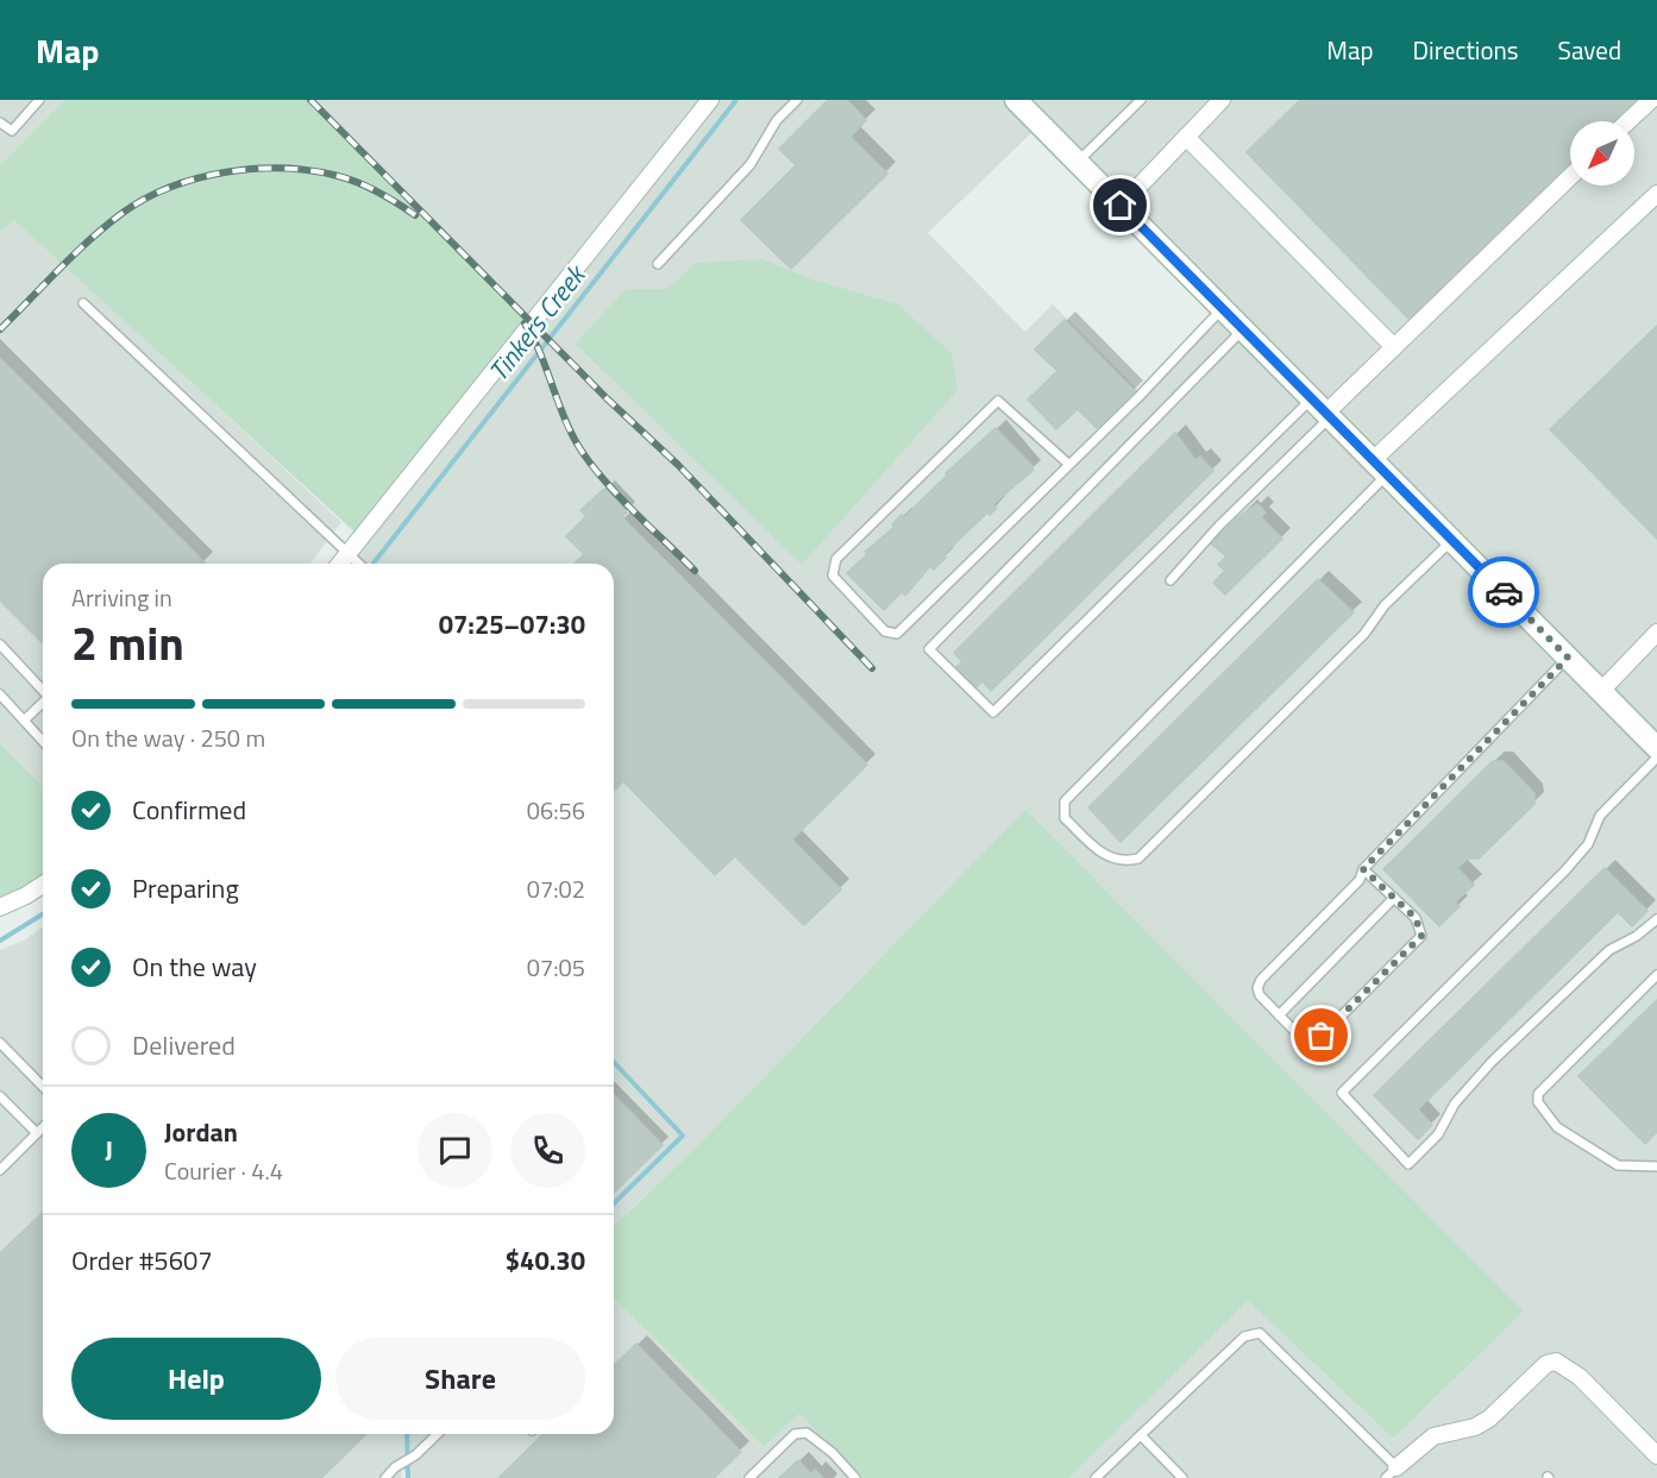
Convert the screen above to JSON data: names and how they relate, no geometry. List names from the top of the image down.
{
  "water": ["Tinkers Creek"],
  "north": "bottom left",
  "page": {
    "header": "Map",
    "nav": ["Map", "Directions", "Saved"],
    "heading": ["2 min", "Arriving in", "07:25–07:30"],
    "panel": [
      "Jordan",
      "Courier · 4.4",
      "Order #5607",
      "$40.30"
    ],
    "bar": "On the way · 250 m",
    "list": [
      ["Confirmed", "06:56"],
      ["Preparing", "07:02"],
      ["On the way", "07:05"],
      "Delivered"
    ],
    "round": "J",
    "buttons": ["Help", "Share"]
  }
}
